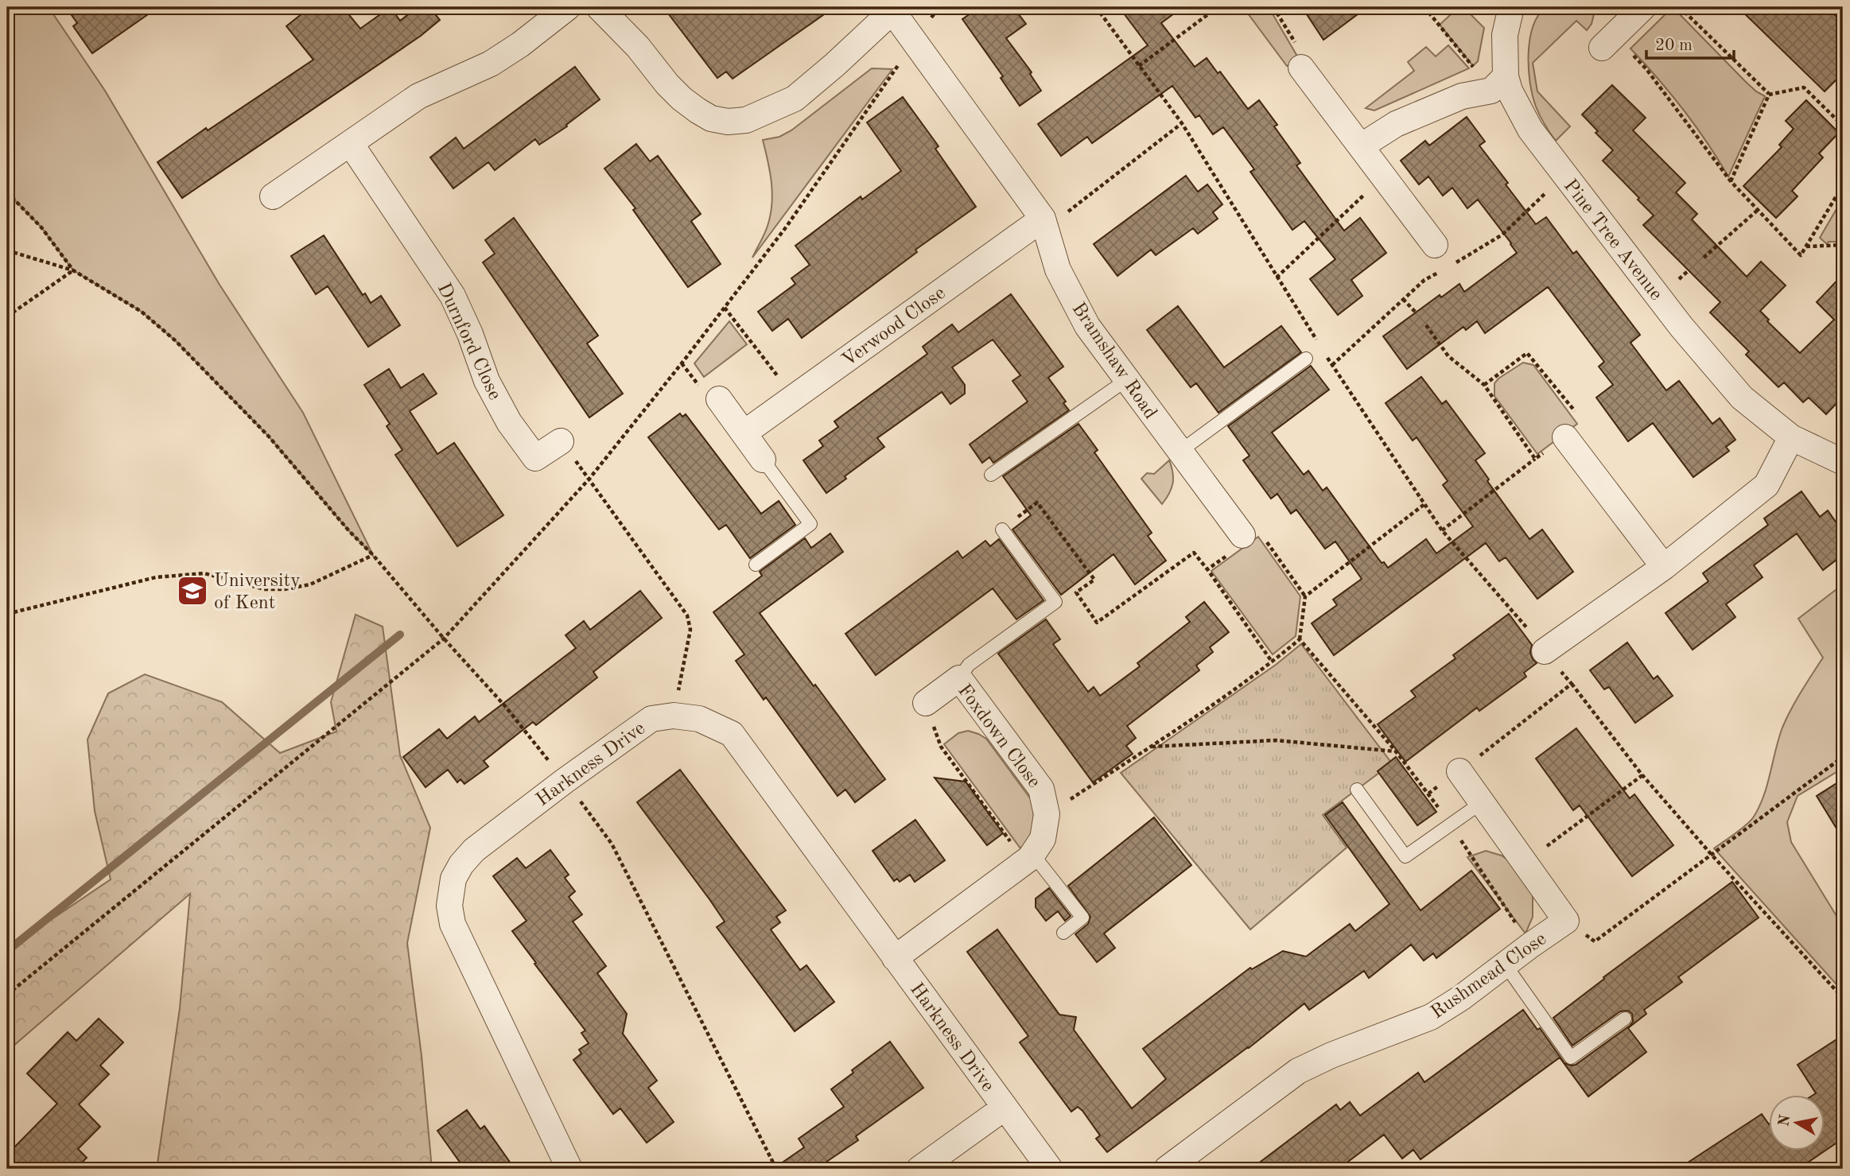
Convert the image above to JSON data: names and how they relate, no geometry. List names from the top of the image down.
{
  "streets": {
    "street": [
      "Pine Tree Avenue",
      "Verwood Close",
      "Durnford Close",
      "Bramshaw Road",
      "Foxdown Close",
      "Harkness Drive",
      "Rushmead Close"
    ]
  },
  "crossings": [
    ["Verwood Close", "Bramshaw Road"],
    ["Foxdown Close", "Harkness Drive"]
  ],
  "places": {
    "school or university": ["University of Kent"]
  },
  "scale_bar": "20 m",
  "north": "left"
}
